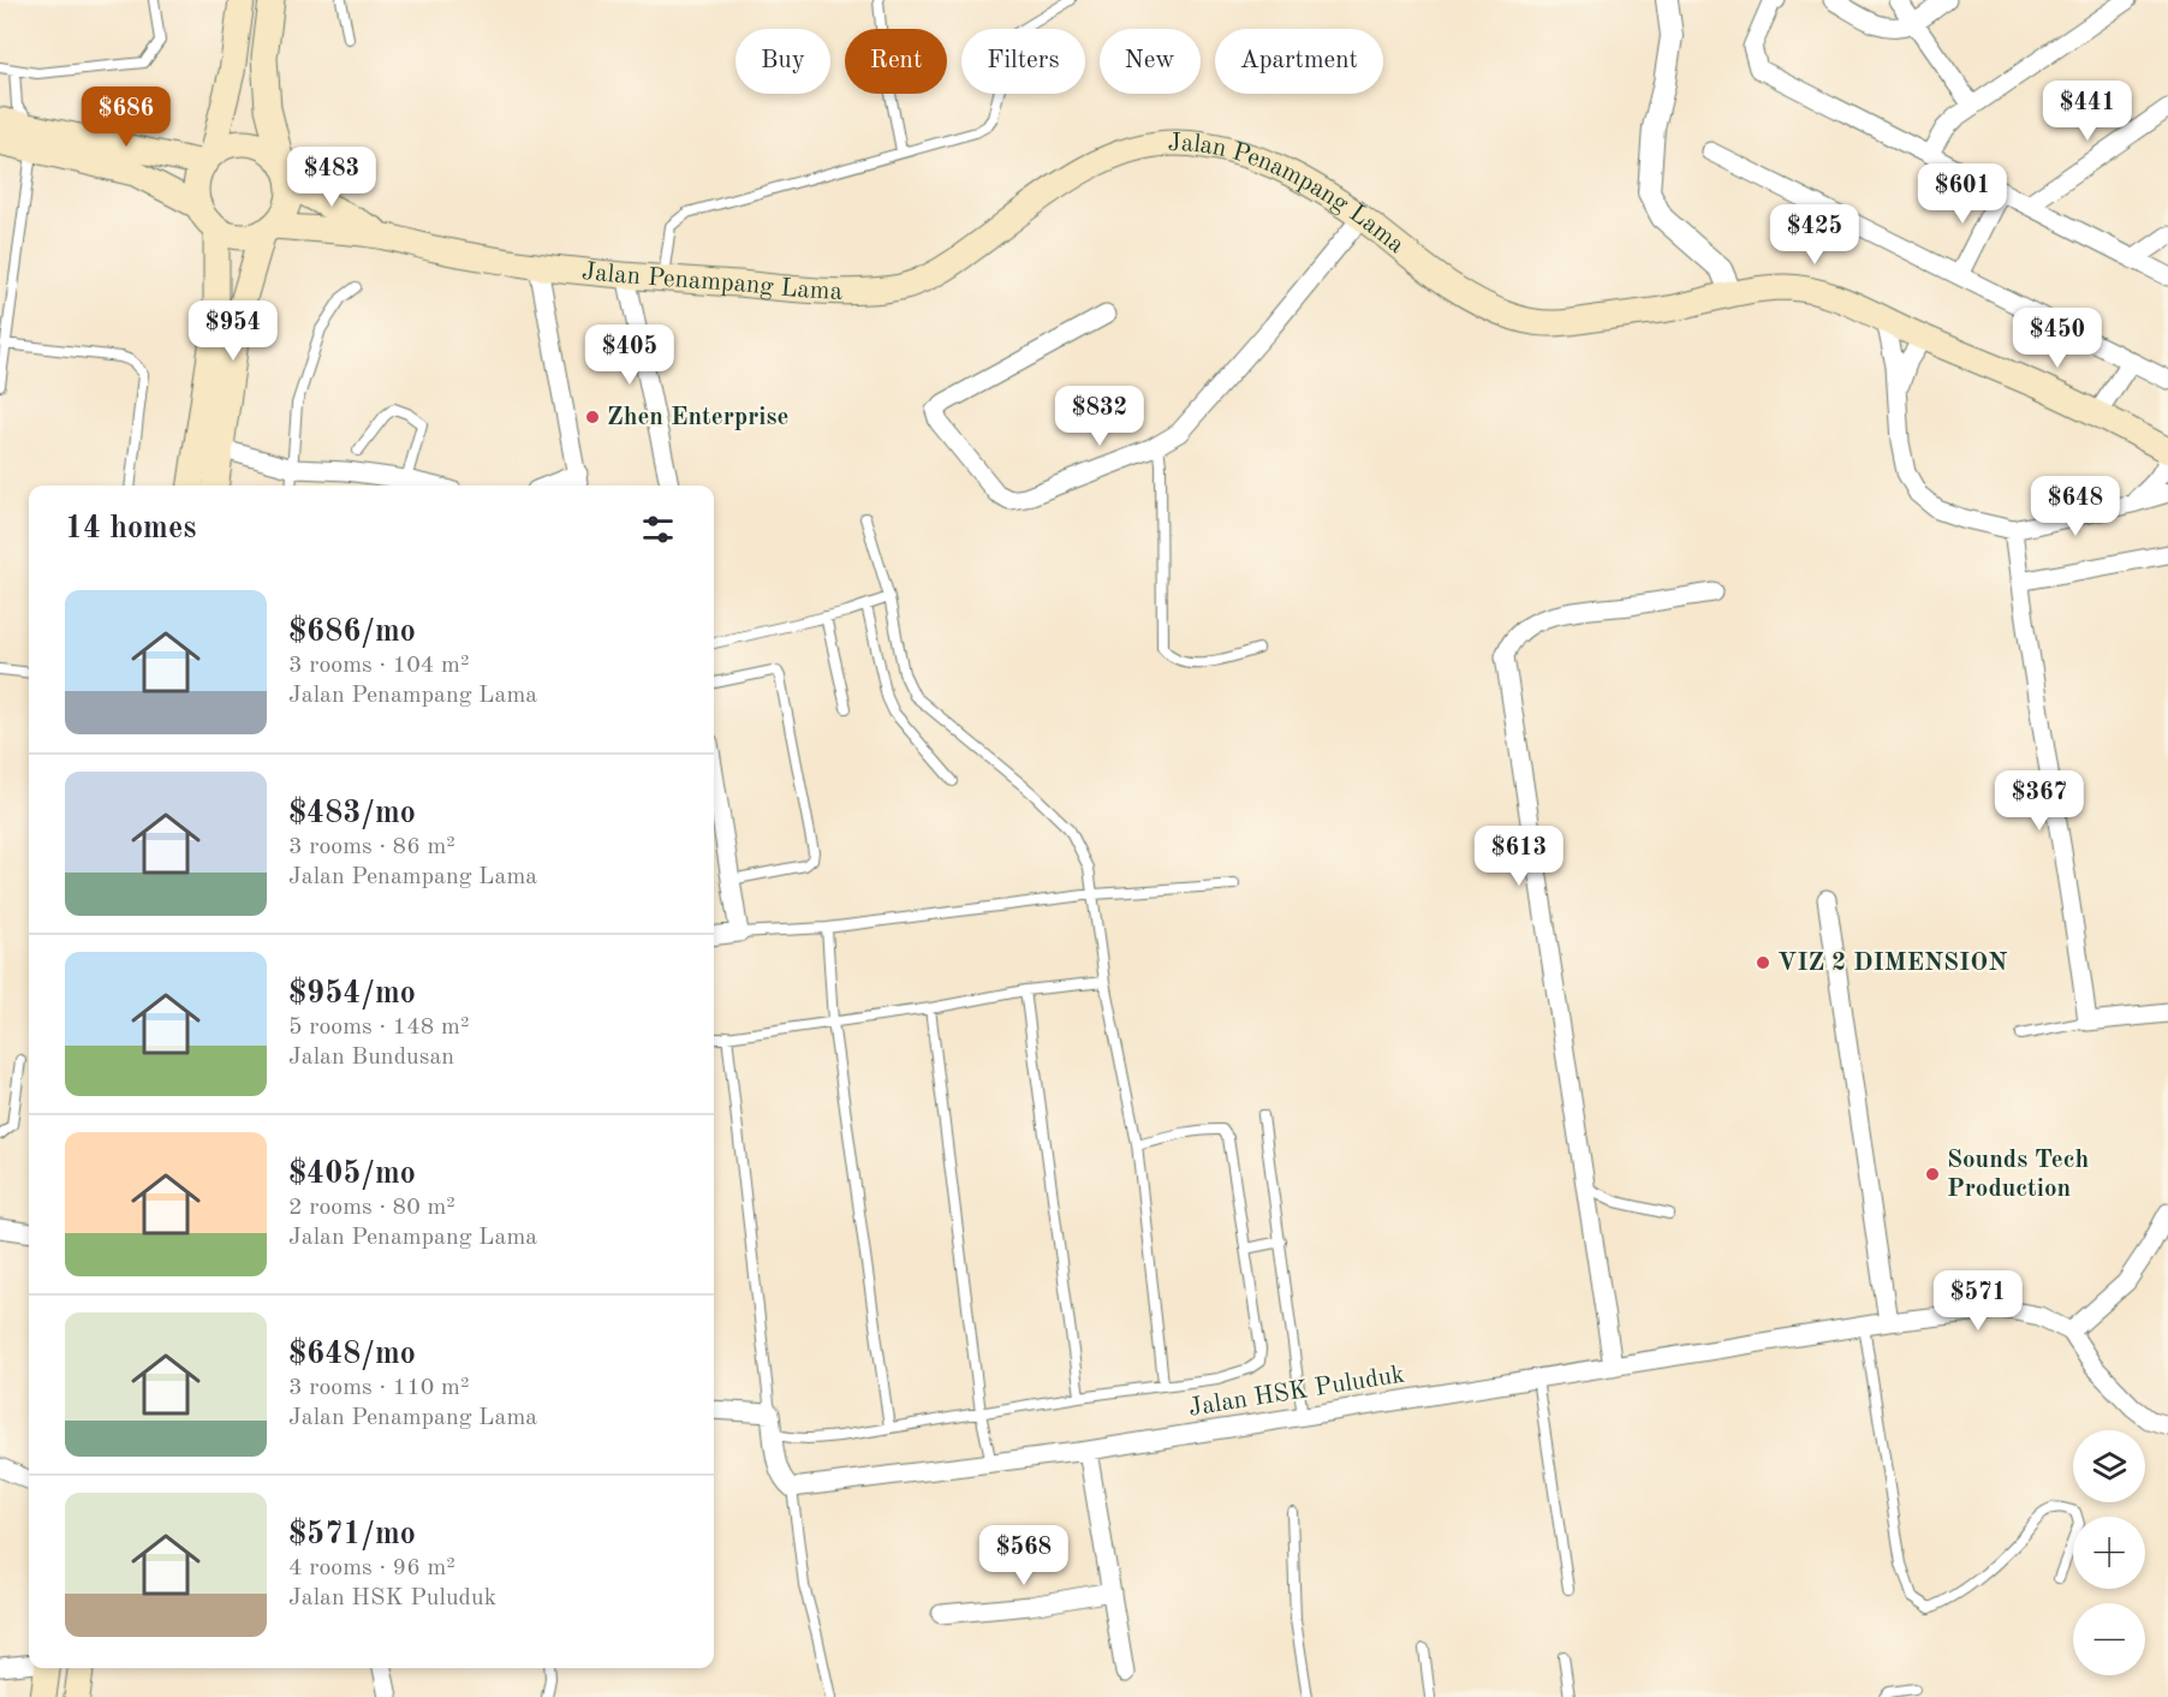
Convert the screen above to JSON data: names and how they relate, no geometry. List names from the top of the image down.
{
  "streets": {
    "main road": ["Jalan Penampang Lama"],
    "street": ["Jalan HSK Puluduk"]
  },
  "places": ["Zhen Enterprise", "VIZ 2 DIMENSION", "Sounds Tech Production"],
  "page": {
    "chip": [
      "Buy",
      "Rent",
      "Filters",
      "New",
      "Apartment"
    ],
    "price": [
      "$441",
      "$686",
      "$483",
      "$601",
      "$425",
      "$954",
      "$450",
      "$405",
      "$832",
      "$648",
      "$367",
      "$613",
      "$571",
      "$568"
    ],
    "heading": "14 homes",
    "list": [
      {
        "name": "$686/mo",
        "note": "3 rooms · 104 m² · Jalan Penampang Lama"
      },
      {
        "name": "$483/mo",
        "note": "3 rooms · 86 m² · Jalan Penampang Lama"
      },
      {
        "name": "$954/mo",
        "note": "5 rooms · 148 m² · Jalan Bundusan"
      },
      {
        "name": "$405/mo",
        "note": "2 rooms · 80 m² · Jalan Penampang Lama"
      },
      {
        "name": "$648/mo",
        "note": "3 rooms · 110 m² · Jalan Penampang Lama"
      },
      {
        "name": "$571/mo",
        "note": "4 rooms · 96 m² · Jalan HSK Puluduk"
      }
    ],
    "map_buttons": ["+", "−"]
  }
}
